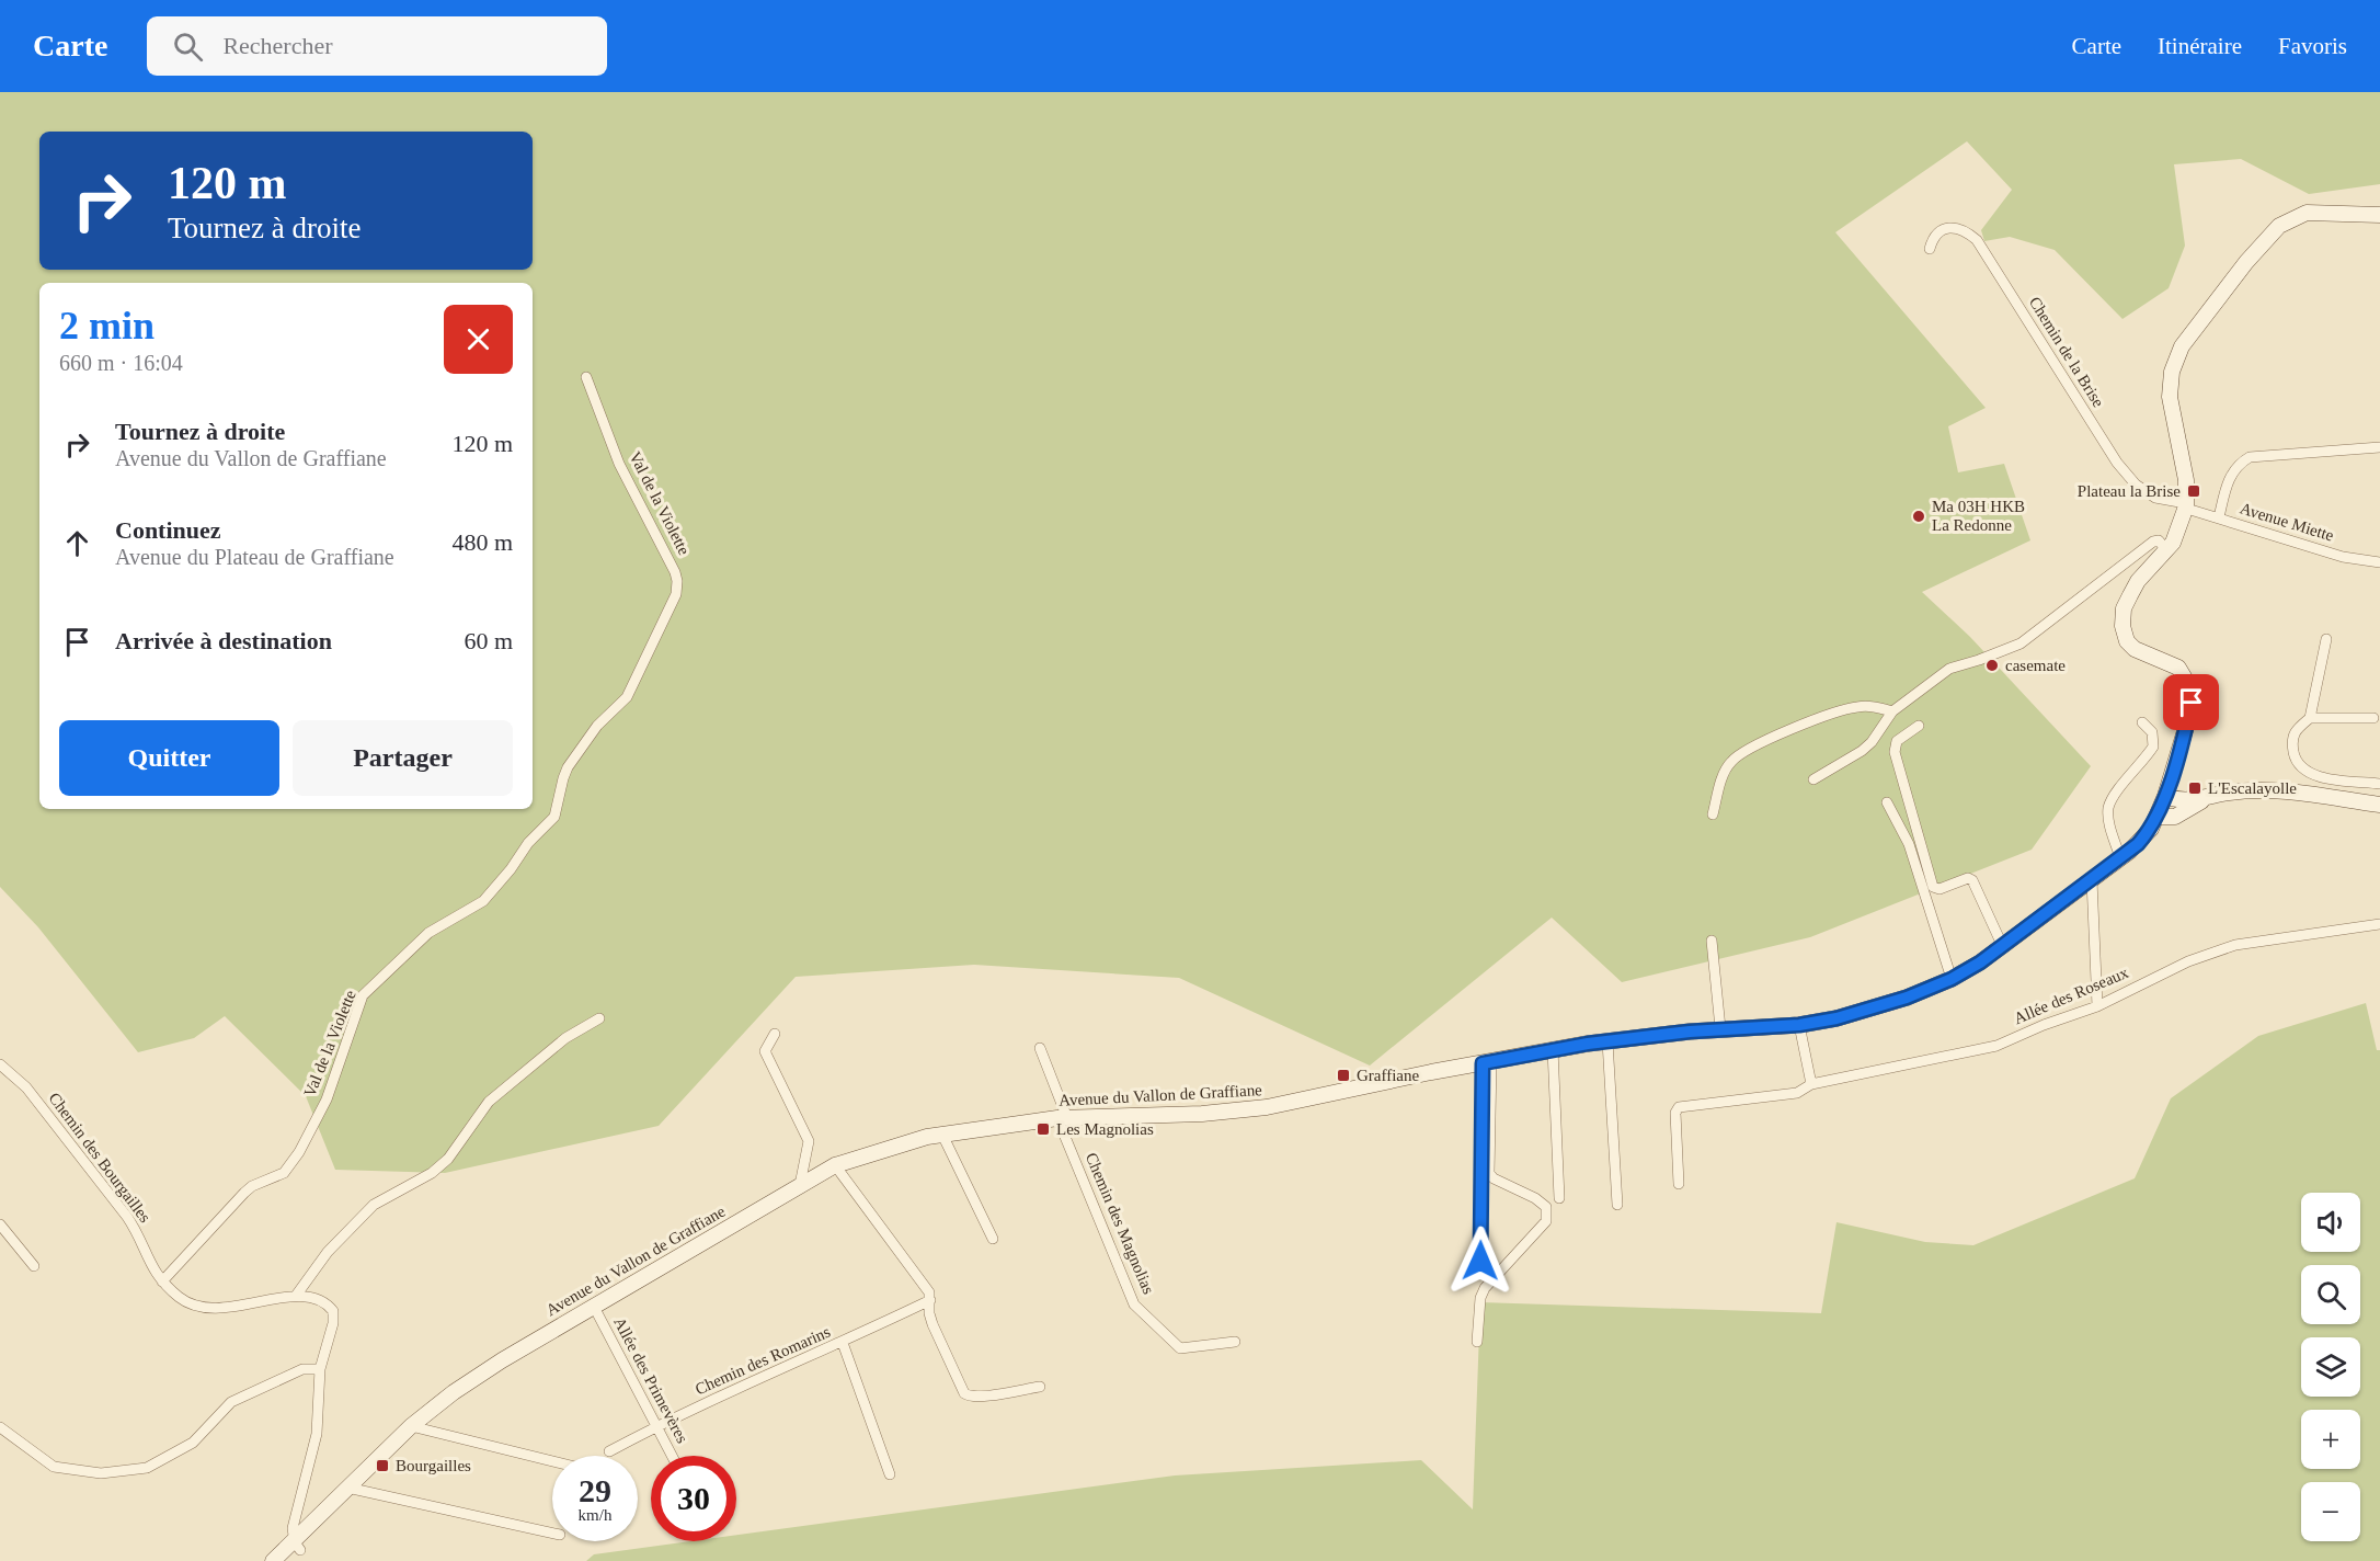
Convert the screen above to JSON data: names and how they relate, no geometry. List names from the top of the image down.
{
  "streets": {
    "street": [
      "Chemin de la Brise",
      "Val de la Violette",
      "Avenue Miette",
      "Allée des Roseaux",
      "Avenue du Vallon de Graffiane",
      "Chemin des Bourgailles",
      "Chemin des Magnolias",
      "Chemin des Romarins",
      "Allée des Primevères"
    ]
  },
  "crossings": [
    ["Chemin de la Brise", "Avenue Miette"],
    ["Chemin de la Brise", "Avenue du Vallon de Graffiane"],
    ["Val de la Violette", "Chemin des Bourgailles"],
    ["Avenue Miette", "Avenue du Vallon de Graffiane"],
    ["Avenue du Vallon de Graffiane", "Chemin des Bourgailles"],
    ["Avenue du Vallon de Graffiane", "Chemin des Magnolias"],
    ["Avenue du Vallon de Graffiane", "Allée des Primevères"],
    ["Chemin des Romarins", "Allée des Primevères"]
  ],
  "places": {
    "transit": [
      "Plateau la Brise",
      "L'Escalayolle",
      "Graffiane",
      "Les Magnolias",
      "Bourgailles"
    ],
    "other": ["Ma 03H HKB La Redonne", "casemate"]
  },
  "page": {
    "header": "Carte",
    "search": "Rechercher",
    "nav": ["Carte", "Itinéraire", "Favoris"],
    "turn": ["120 m", "Tournez à droite"],
    "heading": ["2 min", "660 m · 16:04"],
    "list": [
      {
        "name": "Tournez à droite",
        "note": "Avenue du Vallon de Graffiane",
        "value": "120 m"
      },
      {
        "name": "Continuez",
        "note": "Avenue du Plateau de Graffiane",
        "value": "480 m"
      },
      {
        "name": "Arrivée à destination",
        "value": "60 m"
      }
    ],
    "buttons": ["Quitter", "Partager"],
    "map_buttons": ["+", "−"],
    "speed": "29 km/h",
    "limit": "30"
  }
}
